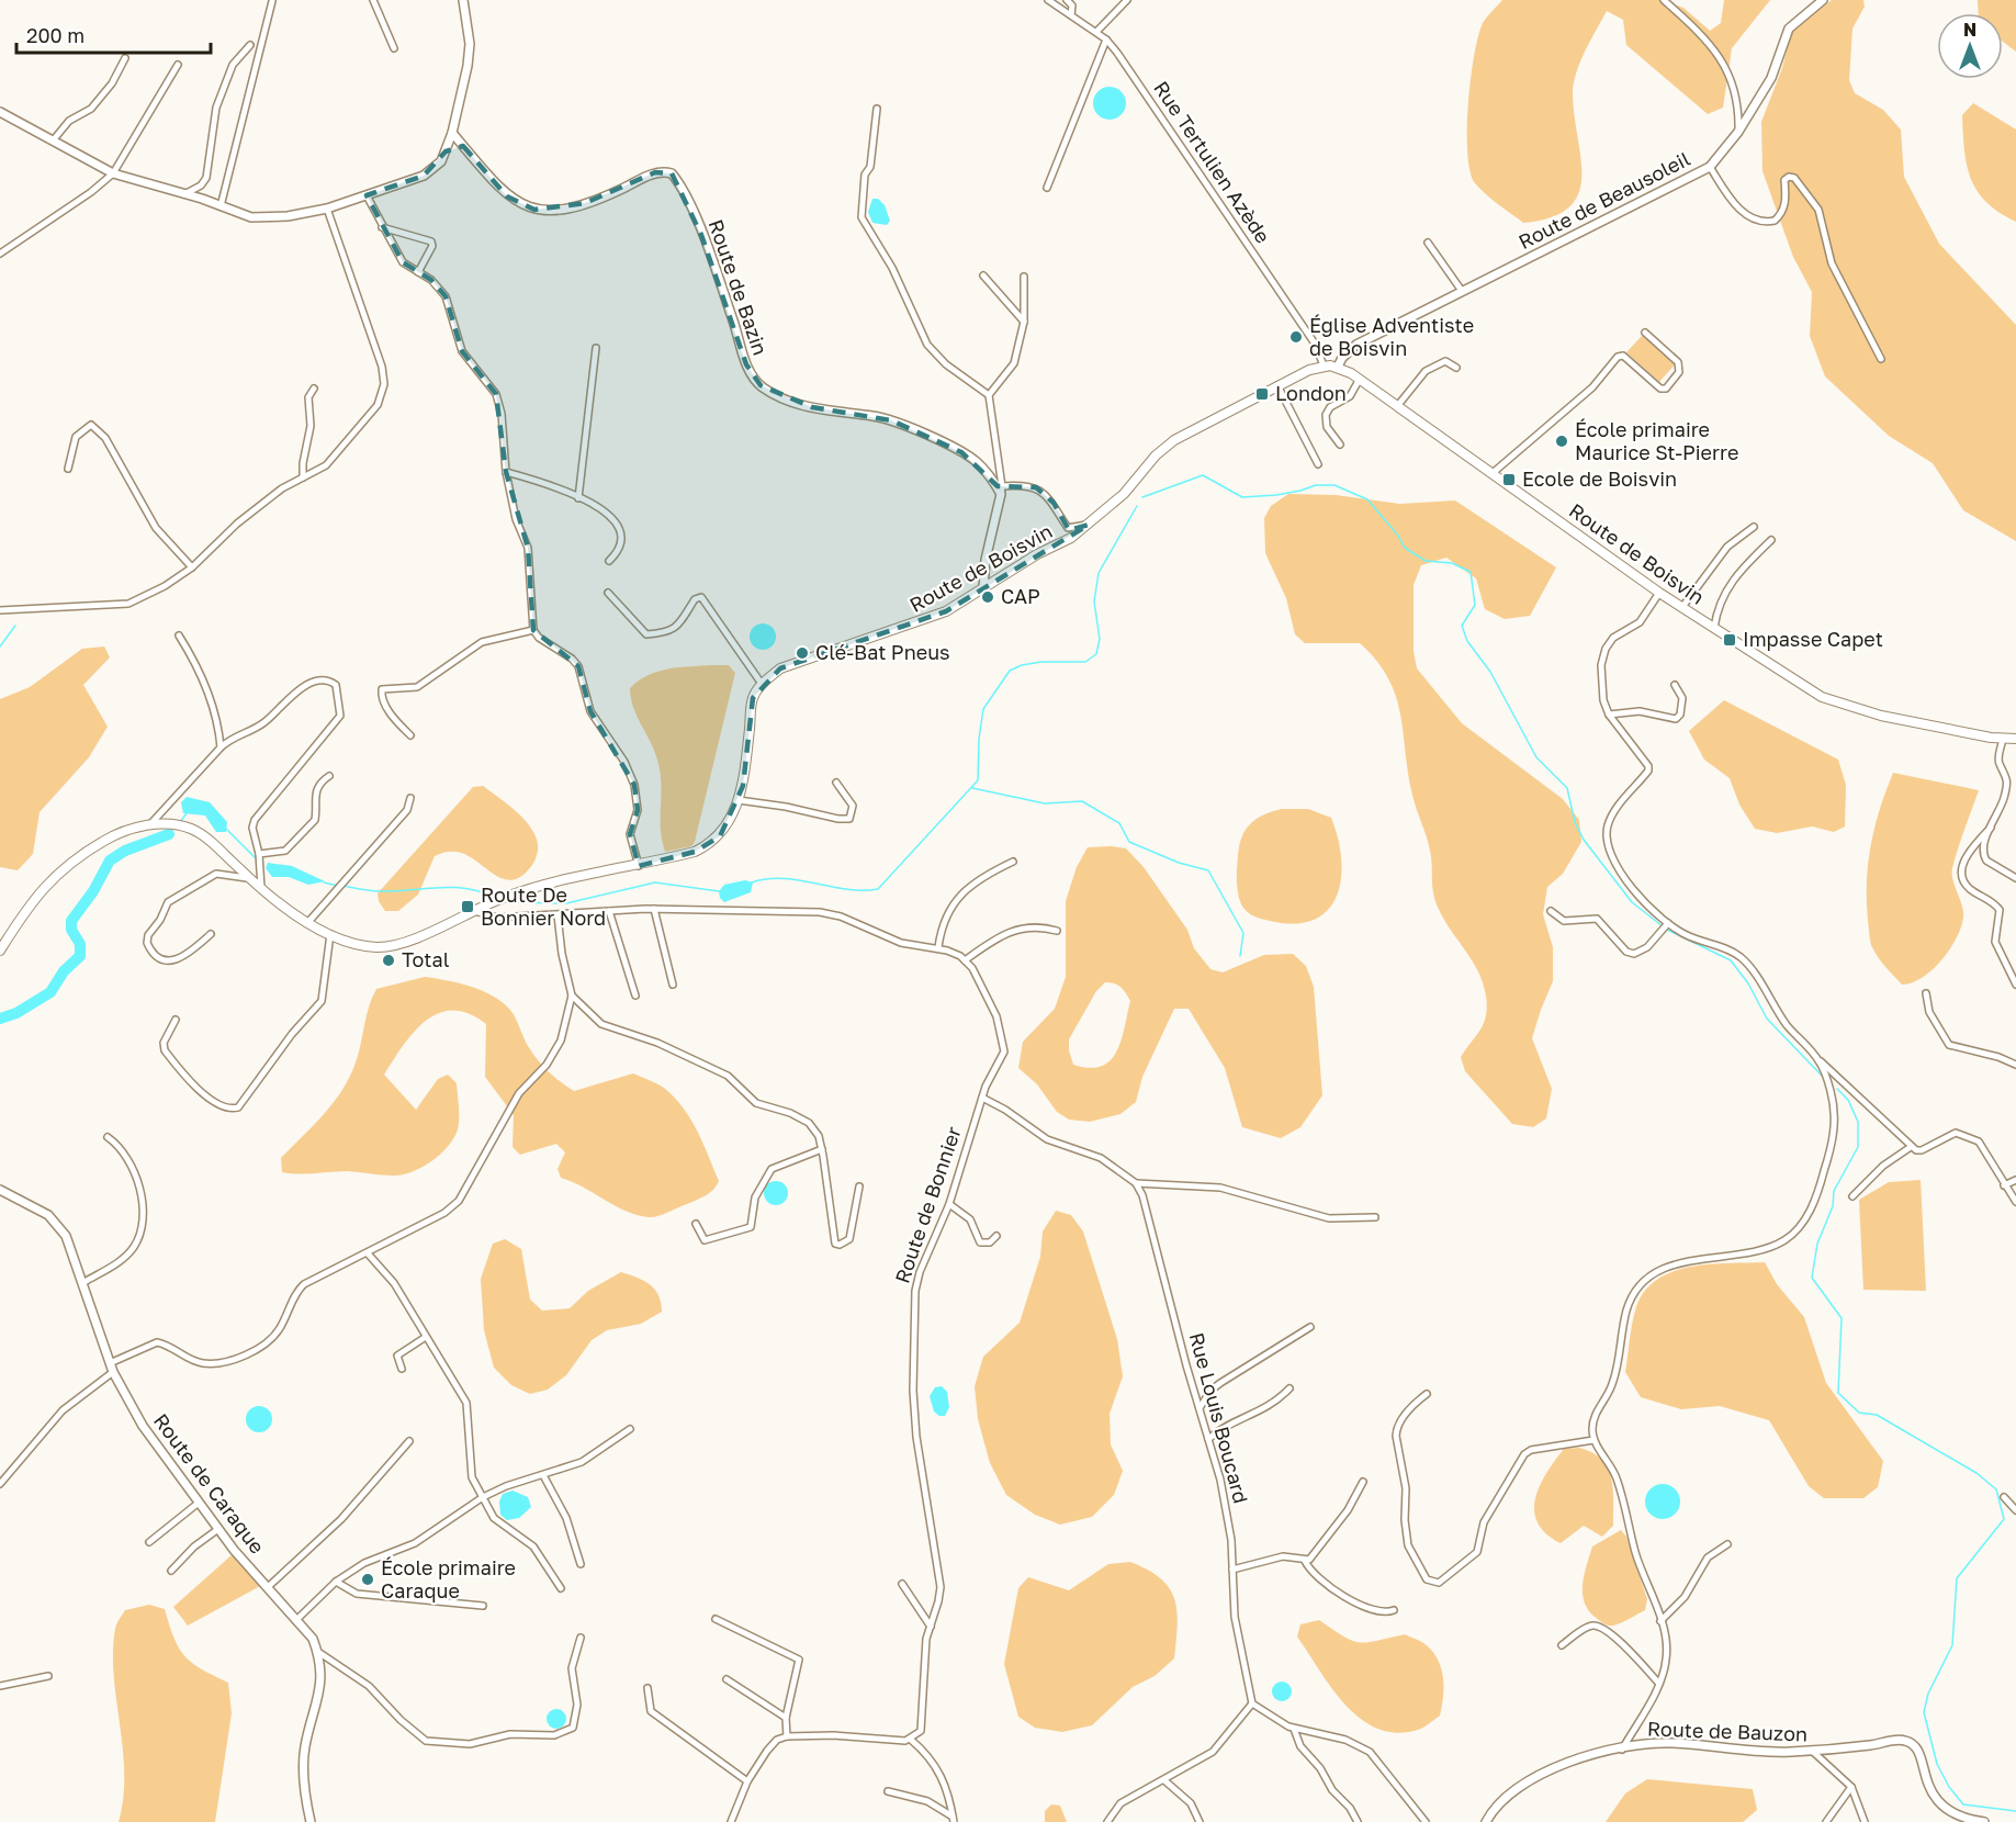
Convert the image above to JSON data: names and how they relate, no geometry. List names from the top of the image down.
{
  "streets": {
    "main road": ["Route de Boisvin"],
    "street": [
      "Rue Tertulien Azède",
      "Route de Beausoleil",
      "Route de Bazin",
      "Route de Bonnier",
      "Rue Louis Boucard",
      "Route de Caraque",
      "Route de Bauzon"
    ]
  },
  "crossings": [
    ["Rue Tertulien Azède", "Route de Boisvin"],
    ["Route de Beausoleil", "Route de Boisvin"]
  ],
  "places": {
    "other": [
      "Église Adventiste de Boisvin",
      "École primaire Maurice St-Pierre",
      "CAP",
      "Clé-Bat Pneus",
      "Total",
      "École primaire Caraque"
    ],
    "transit": [
      "London",
      "Ecole de Boisvin",
      "Impasse Capet",
      "Route De Bonnier Nord"
    ]
  },
  "scale_bar": "200 m",
  "north": "top"
}
